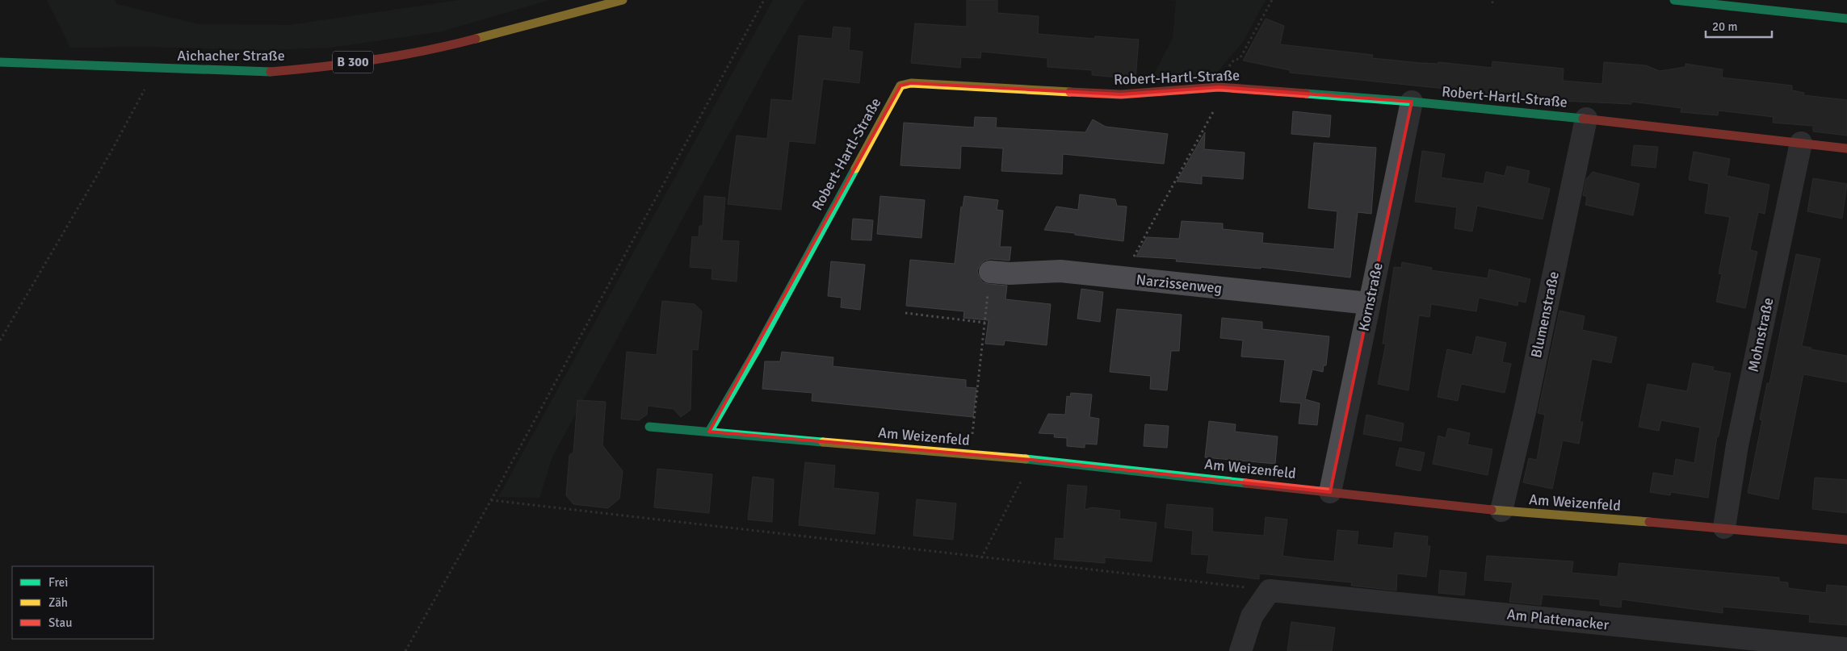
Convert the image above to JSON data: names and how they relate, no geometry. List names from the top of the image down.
{
  "streets": {
    "street": [
      "Aichacher Straße",
      "B 300",
      "Robert-Hartl-Straße",
      "Narzissenweg",
      "Kornstraße",
      "Blumenstraße",
      "Mohnstraße",
      "Am Weizenfeld",
      "Am Plattenacker"
    ]
  },
  "crossings": [
    ["Robert-Hartl-Straße", "Kornstraße"],
    ["Robert-Hartl-Straße", "Blumenstraße"],
    ["Robert-Hartl-Straße", "Mohnstraße"],
    ["Robert-Hartl-Straße", "Am Weizenfeld"],
    ["Narzissenweg", "Kornstraße"],
    ["Kornstraße", "Am Weizenfeld"],
    ["Blumenstraße", "Am Weizenfeld"],
    ["Mohnstraße", "Am Weizenfeld"]
  ],
  "legend": ["Frei", "Zäh", "Stau"],
  "scale_bar": "20 m"
}
